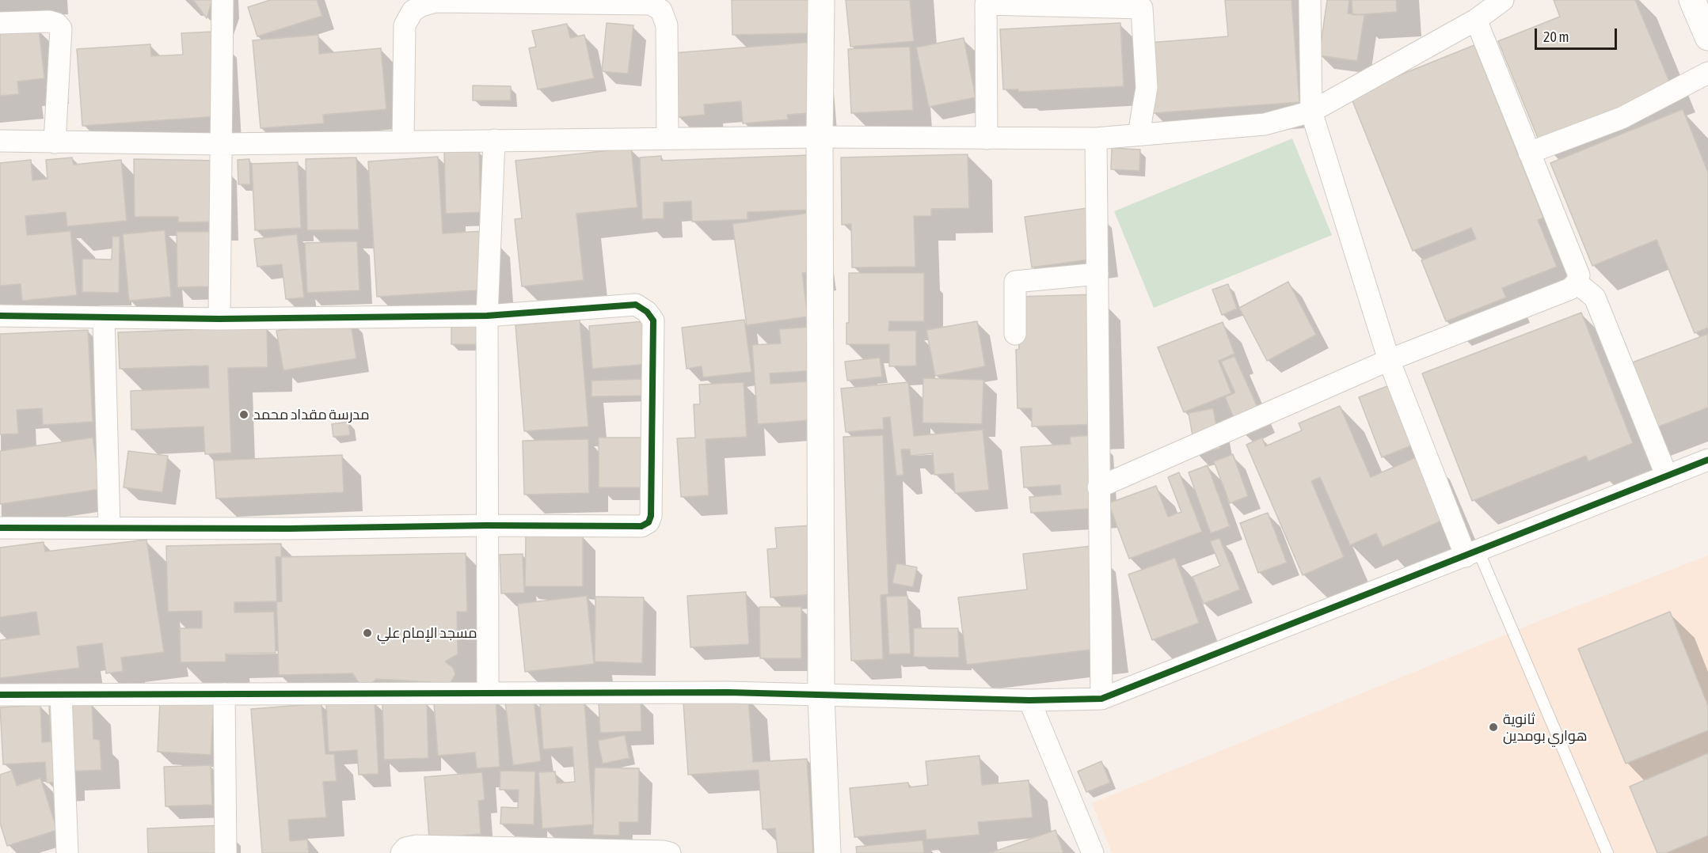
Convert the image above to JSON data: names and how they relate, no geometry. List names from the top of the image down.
{
  "places": ["مدرسة مقداد محمد", "مسجد الإمام علي", "ثانوية هواري بومدين"],
  "scale_bar": "20 m"
}
